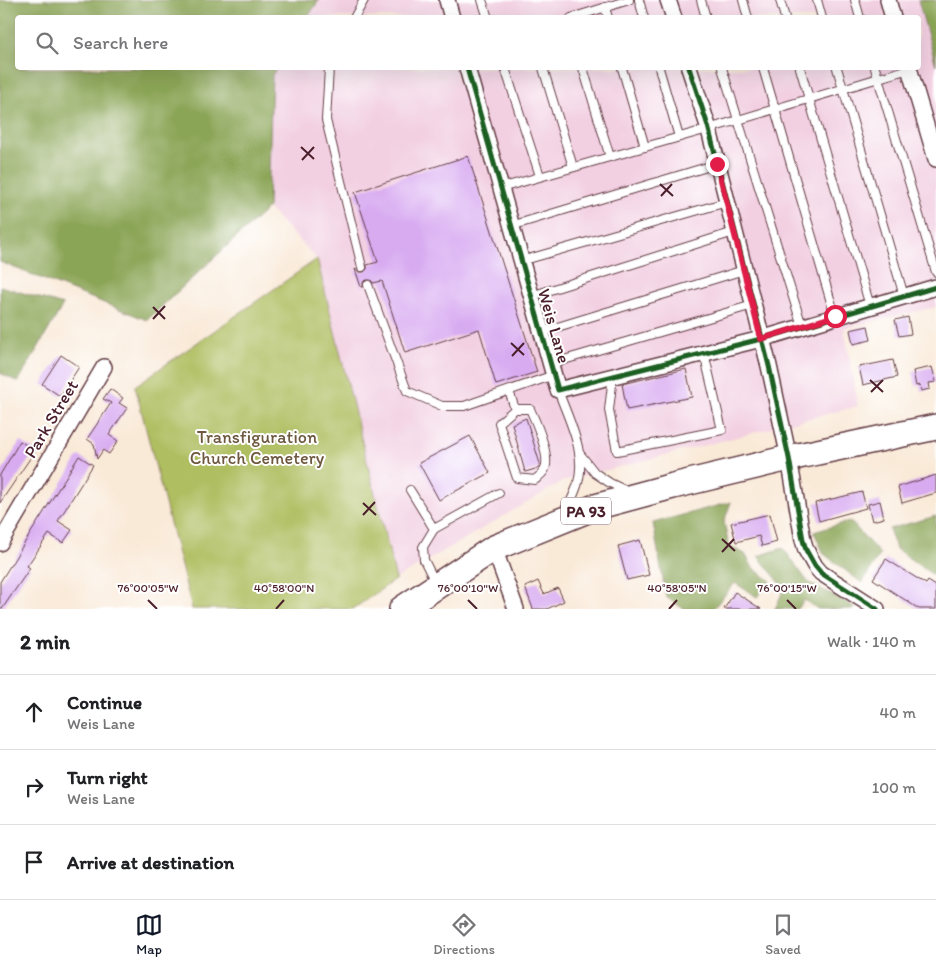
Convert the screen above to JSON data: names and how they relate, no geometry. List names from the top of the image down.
{
  "streets": {
    "highway": ["PA 93"],
    "street": ["Weis Lane", "Park Street"]
  },
  "parks": ["Transfiguration Church Cemetery"],
  "page": {
    "search": "Search here",
    "heading": ["2 min", "Walk · 140 m"],
    "list": [
      ["Continue", "Weis Lane", "40 m"],
      ["Turn right", "Weis Lane", "100 m"],
      "Arrive at destination"
    ],
    "nav": ["Map", "Directions", "Saved"]
  },
  "coordinates": [
    "40°58'00\"N",
    "40°58'05\"N",
    "76°00'05\"W",
    "76°00'10\"W",
    "76°00'15\"W"
  ]
}
